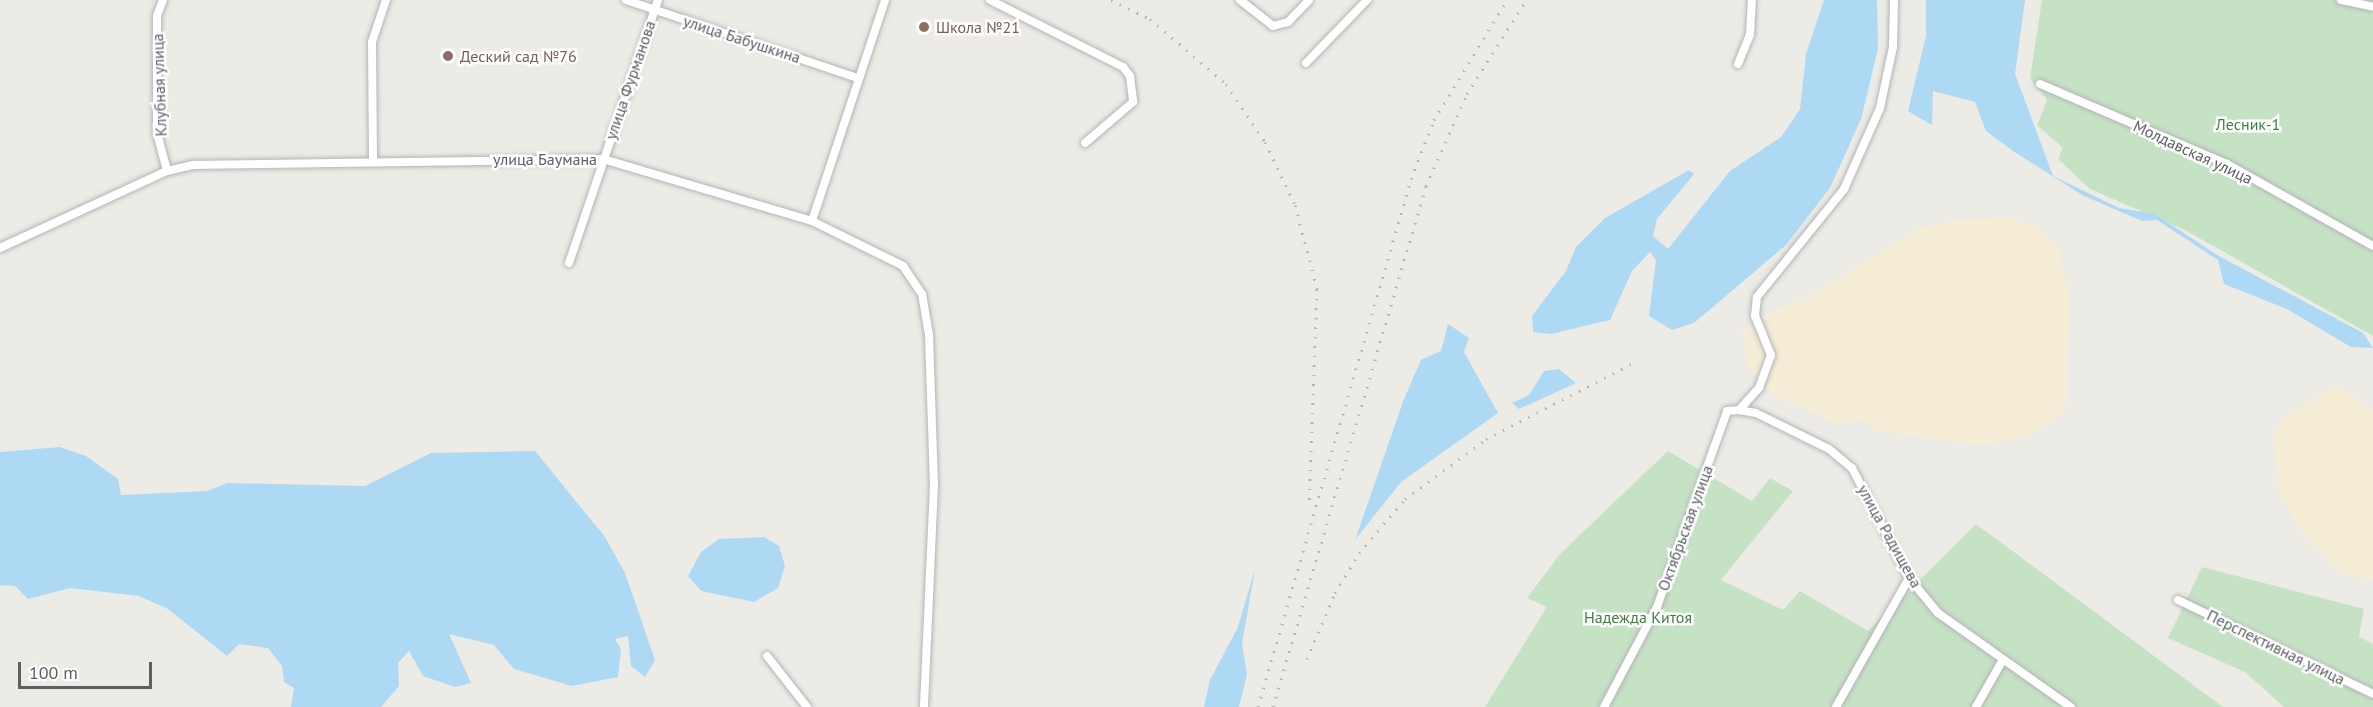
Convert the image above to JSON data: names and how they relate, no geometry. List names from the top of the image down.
{
  "streets": {
    "street": [
      "улица Бабушкина",
      "улица Фурманова",
      "Клубная улица",
      "Молдавская улица",
      "улица Баумана",
      "Октябрьская улица",
      "улица Радищева",
      "Перспективная улица"
    ]
  },
  "crossings": [
    ["улица Бабушкина", "улица Фурманова"],
    ["улица Фурманова", "улица Баумана"],
    ["Клубная улица", "улица Баумана"],
    ["Октябрьская улица", "улица Радищева"]
  ],
  "parks": ["Лесник-1", "Надежда Китоя"],
  "places": ["Школа №21", "Деский сад №76"],
  "scale_bar": "100 m"
}
